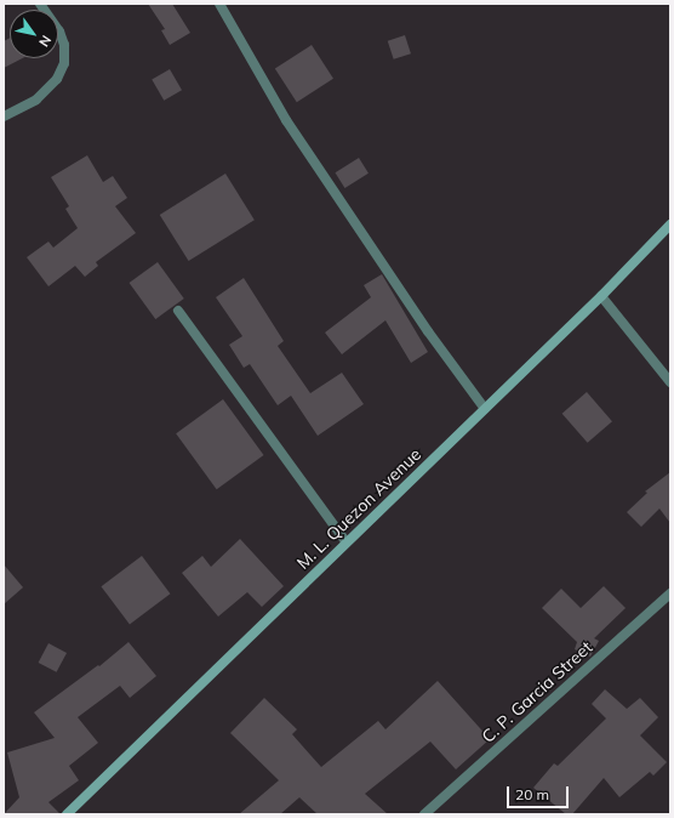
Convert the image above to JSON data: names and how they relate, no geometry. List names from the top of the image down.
{
  "streets": {
    "main road": ["M. L. Quezon Avenue"],
    "street": ["C. P. Garcia Street"]
  },
  "scale_bar": "20 m",
  "north": "bottom right"
}
